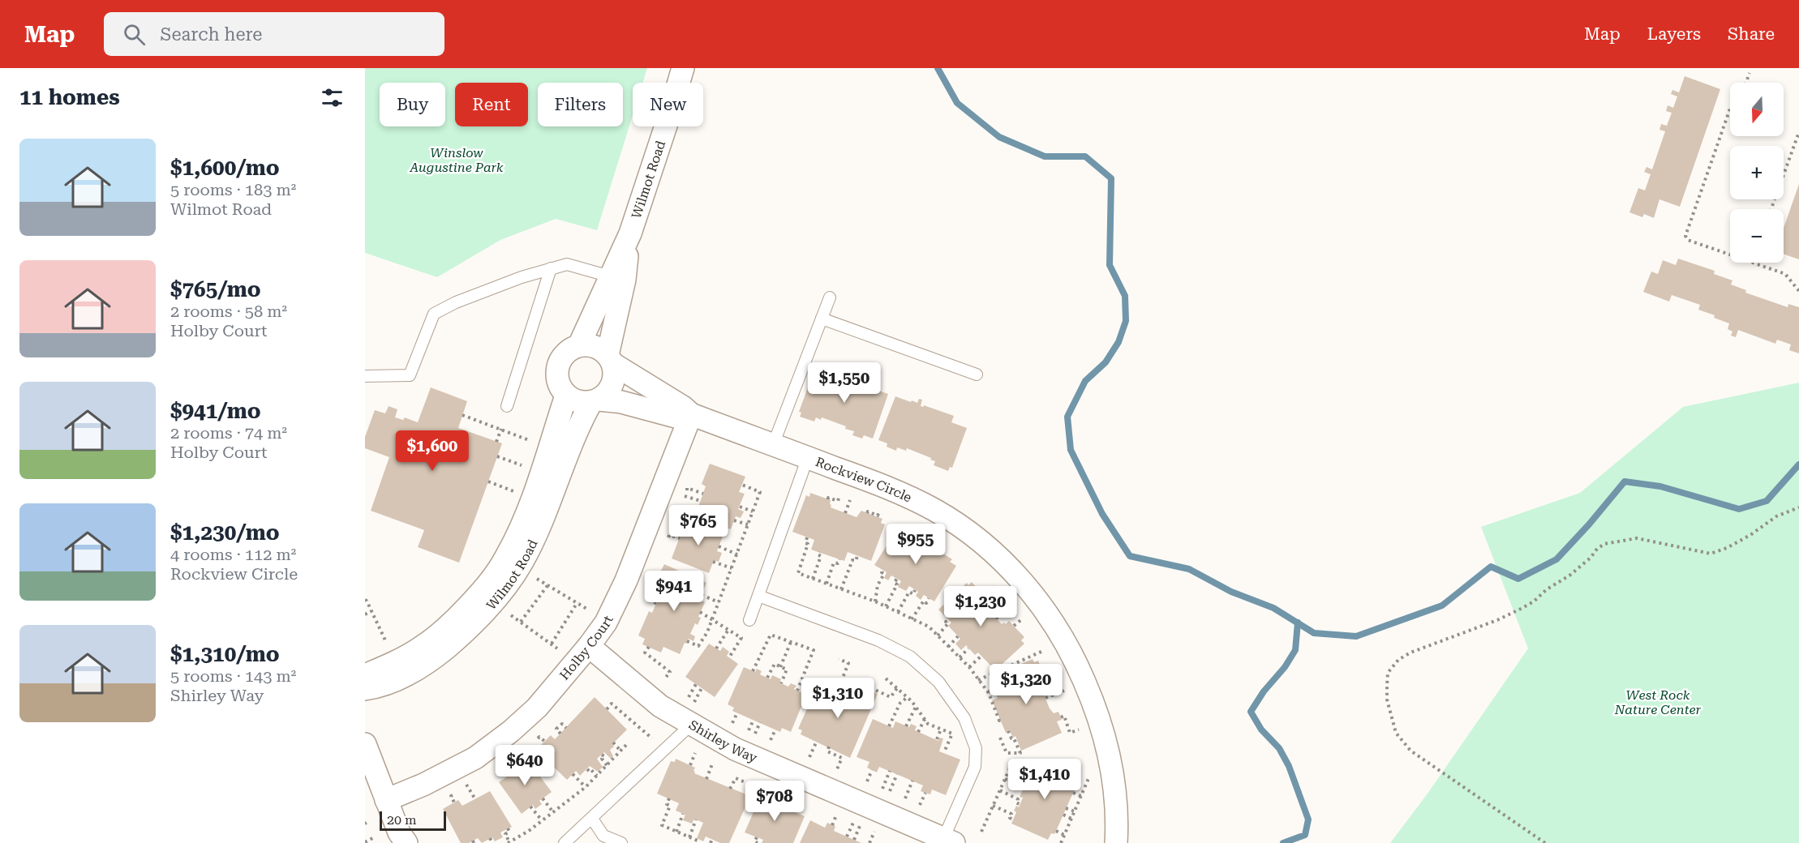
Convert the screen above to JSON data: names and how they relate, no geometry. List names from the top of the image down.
{
  "streets": {
    "street": [
      "Wilmot Road",
      "Rockview Circle",
      "Holby Court",
      "Shirley Way"
    ]
  },
  "crossings": [
    ["Wilmot Road", "Rockview Circle"],
    ["Rockview Circle", "Holby Court"],
    ["Holby Court", "Shirley Way"]
  ],
  "parks": ["Winslow Augustine Park", "West Rock Nature Center"],
  "scale_bar": "20 m",
  "north": "bottom",
  "page": {
    "header": "Map",
    "search": "Search here",
    "nav": ["Map", "Layers", "Share"],
    "heading": "11 homes",
    "map_buttons": ["+", "−"],
    "chip": [
      "Buy",
      "Rent",
      "Filters",
      "New"
    ],
    "list": [
      {
        "name": "$1,600/mo",
        "note": "5 rooms · 183 m² · Wilmot Road"
      },
      {
        "name": "$765/mo",
        "note": "2 rooms · 58 m² · Holby Court"
      },
      {
        "name": "$941/mo",
        "note": "2 rooms · 74 m² · Holby Court"
      },
      {
        "name": "$1,230/mo",
        "note": "4 rooms · 112 m² · Rockview Circle"
      },
      {
        "name": "$1,310/mo",
        "note": "5 rooms · 143 m² · Shirley Way"
      }
    ],
    "price": [
      "$1,550",
      "$1,600",
      "$765",
      "$955",
      "$941",
      "$1,230",
      "$1,320",
      "$1,310",
      "$640",
      "$1,410",
      "$708"
    ],
    "scale": "20 m"
  }
}
